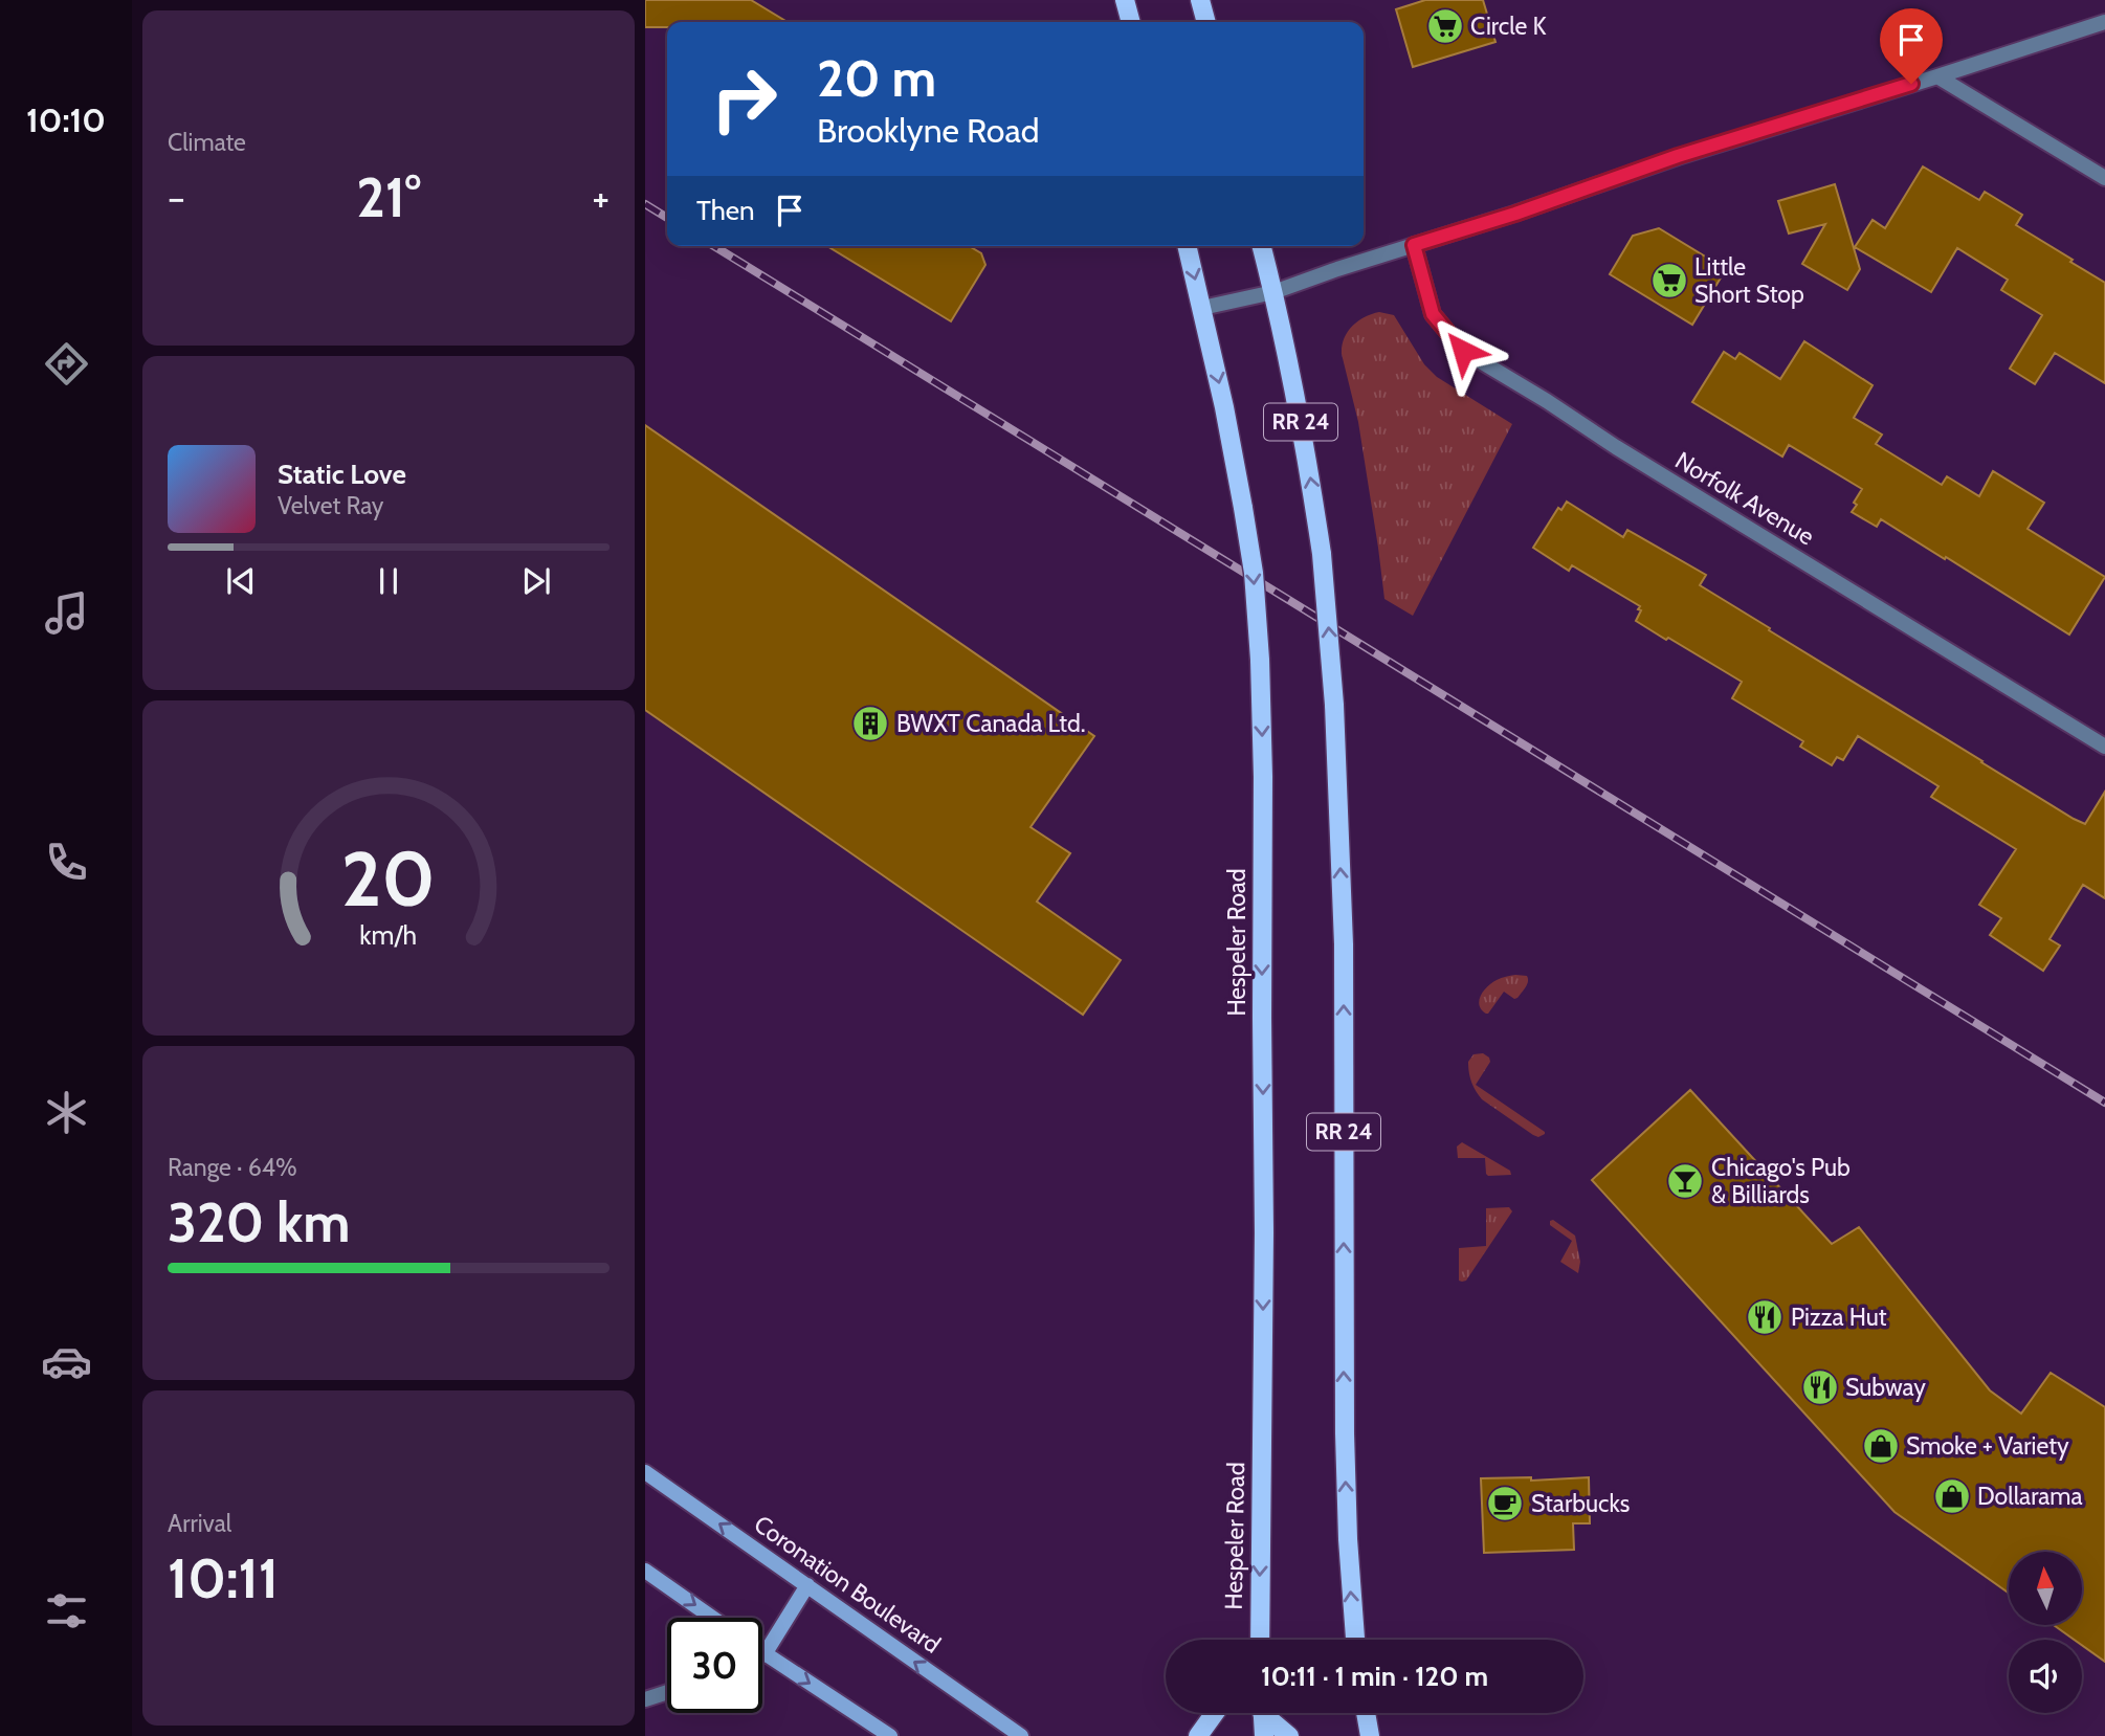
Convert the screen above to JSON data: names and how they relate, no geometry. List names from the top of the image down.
{
  "streets": {
    "main road": ["RR 24", "Hespeler Road", "Coronation Boulevard"],
    "street": ["Norfolk Avenue"]
  },
  "places": {
    "supermarket": ["Circle K", "Little Short Stop"],
    "building": ["BWXT Canada Ltd."],
    "bar": ["Chicago's Pub & Billiards"],
    "restaurant": ["Pizza Hut", "Subway"],
    "shop": ["Smoke + Variety", "Dollarama"],
    "cafe": ["Starbucks"]
  },
  "north": "top",
  "page": {
    "tabs": "10:10",
    "tile": [
      "Climate",
      ["Range · 64%", "320 km"],
      ["Arrival", "10:11"]
    ],
    "turn": ["20 m", "Brooklyne Road"],
    "heat": ["−", "21°", "+"],
    "then": "Then",
    "song": ["Static Love", "Velvet Ray"],
    "limit": "30",
    "trip": "10:11 · 1 min · 120 m",
    "gauge": ["20", "km/h"]
  }
}
